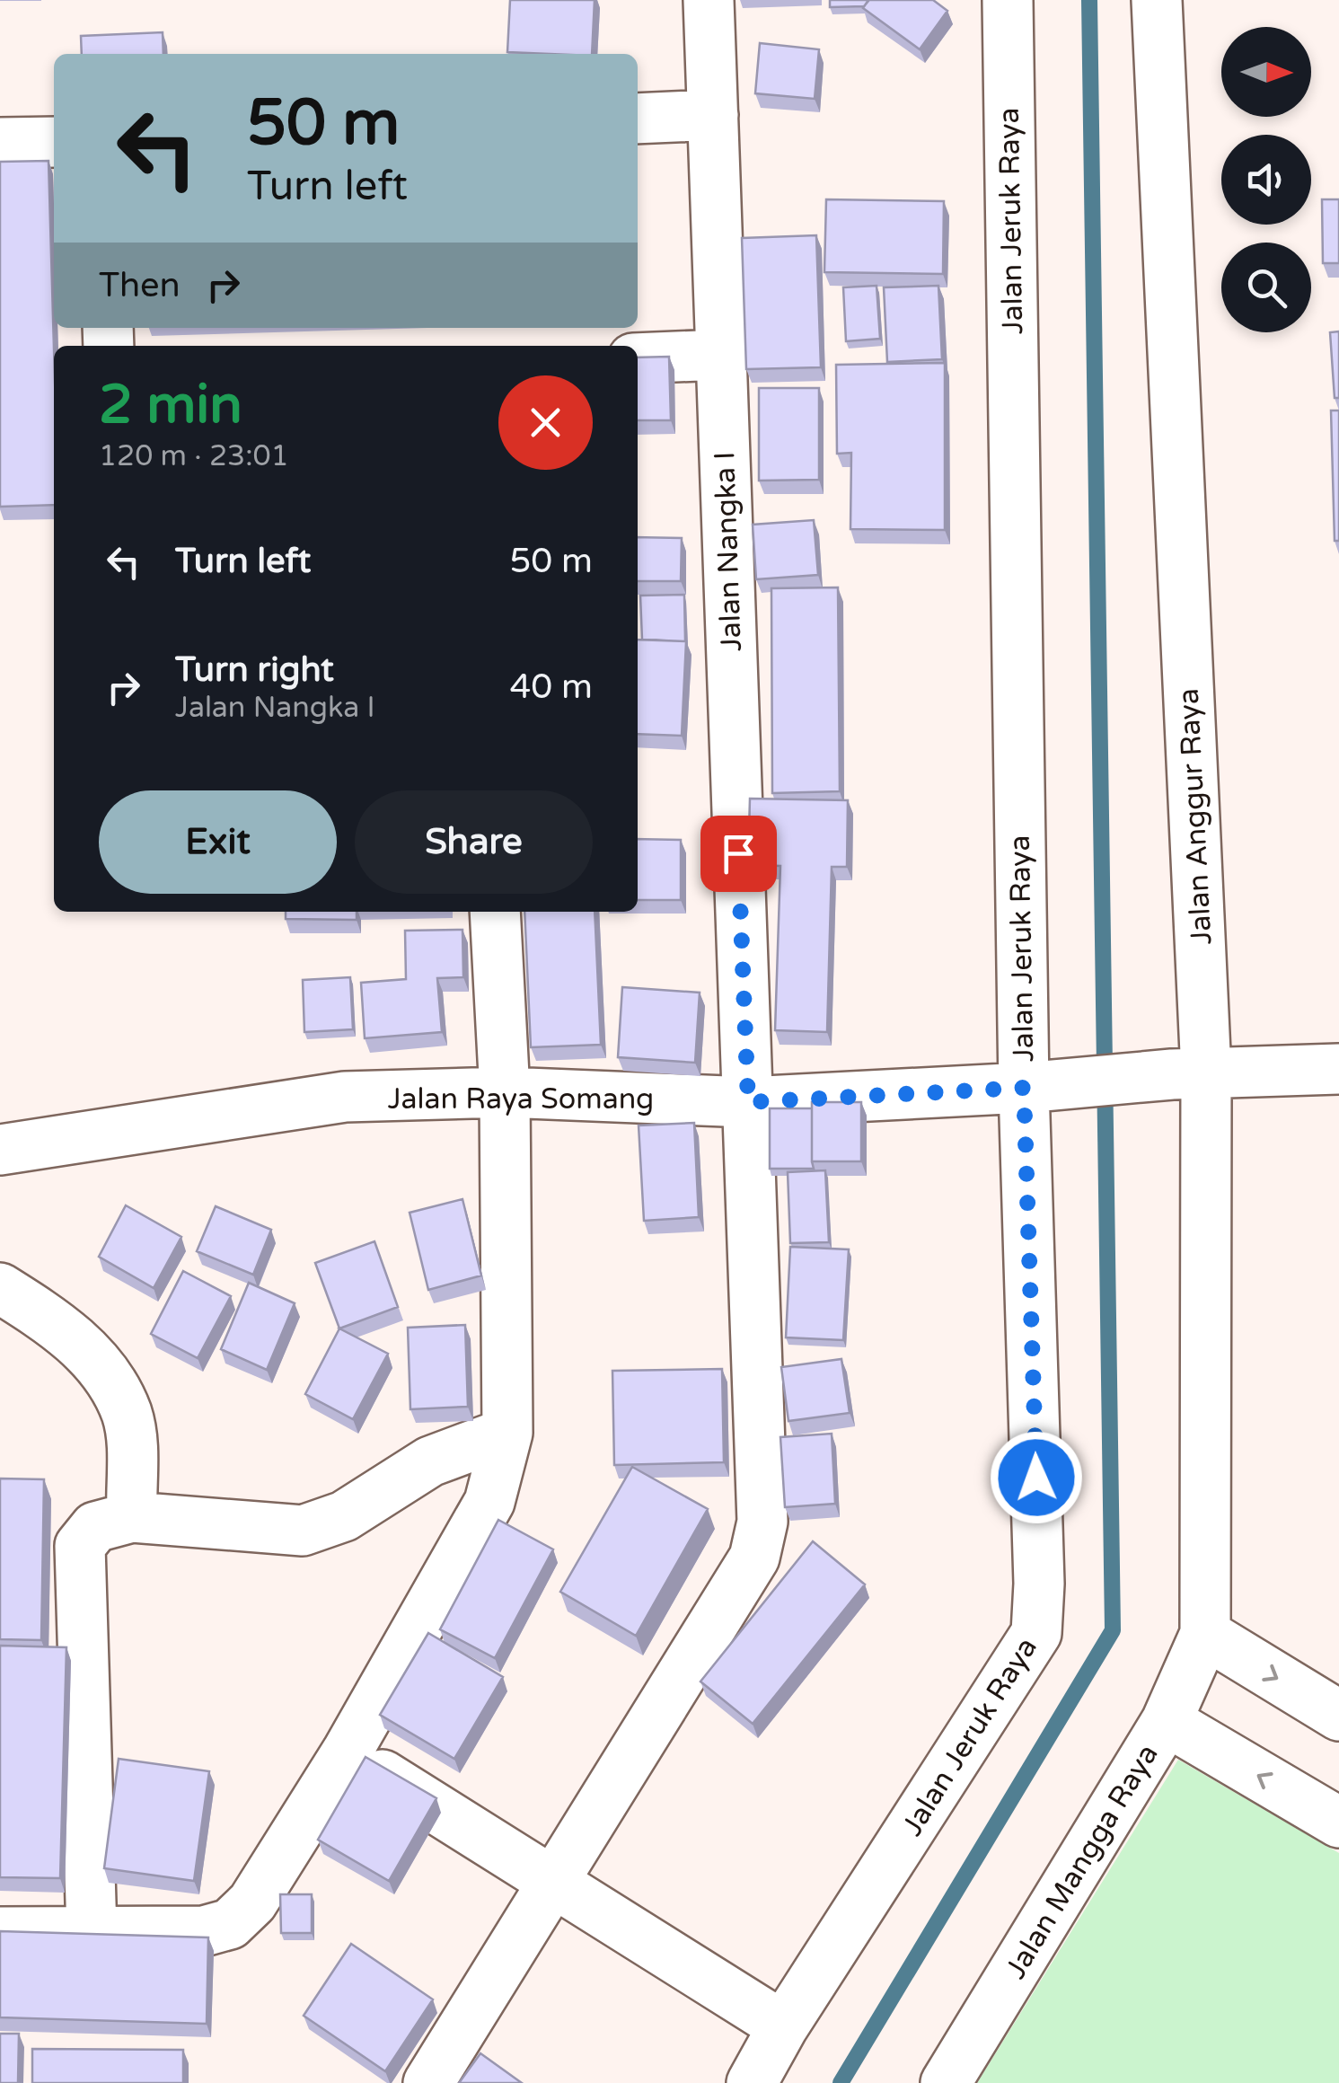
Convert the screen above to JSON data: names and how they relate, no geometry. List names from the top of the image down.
{
  "streets": {
    "street": [
      "Jalan Jeruk Raya",
      "Jalan Nangka I",
      "Jalan Anggur Raya",
      "Jalan Raya Somang",
      "Jalan Mangga Raya"
    ]
  },
  "crossings": [
    ["Jalan Jeruk Raya", "Jalan Raya Somang"],
    ["Jalan Nangka I", "Jalan Raya Somang"],
    ["Jalan Anggur Raya", "Jalan Raya Somang"],
    ["Jalan Anggur Raya", "Jalan Mangga Raya"]
  ],
  "north": "right",
  "page": {
    "turn": ["50 m", "Turn left"],
    "then": "Then",
    "heading": ["2 min", "120 m · 23:01"],
    "list": [
      {
        "name": "Turn left",
        "value": "50 m"
      },
      {
        "name": "Turn right",
        "note": "Jalan Nangka I",
        "value": "40 m"
      }
    ],
    "buttons": ["Exit", "Share"]
  }
}
